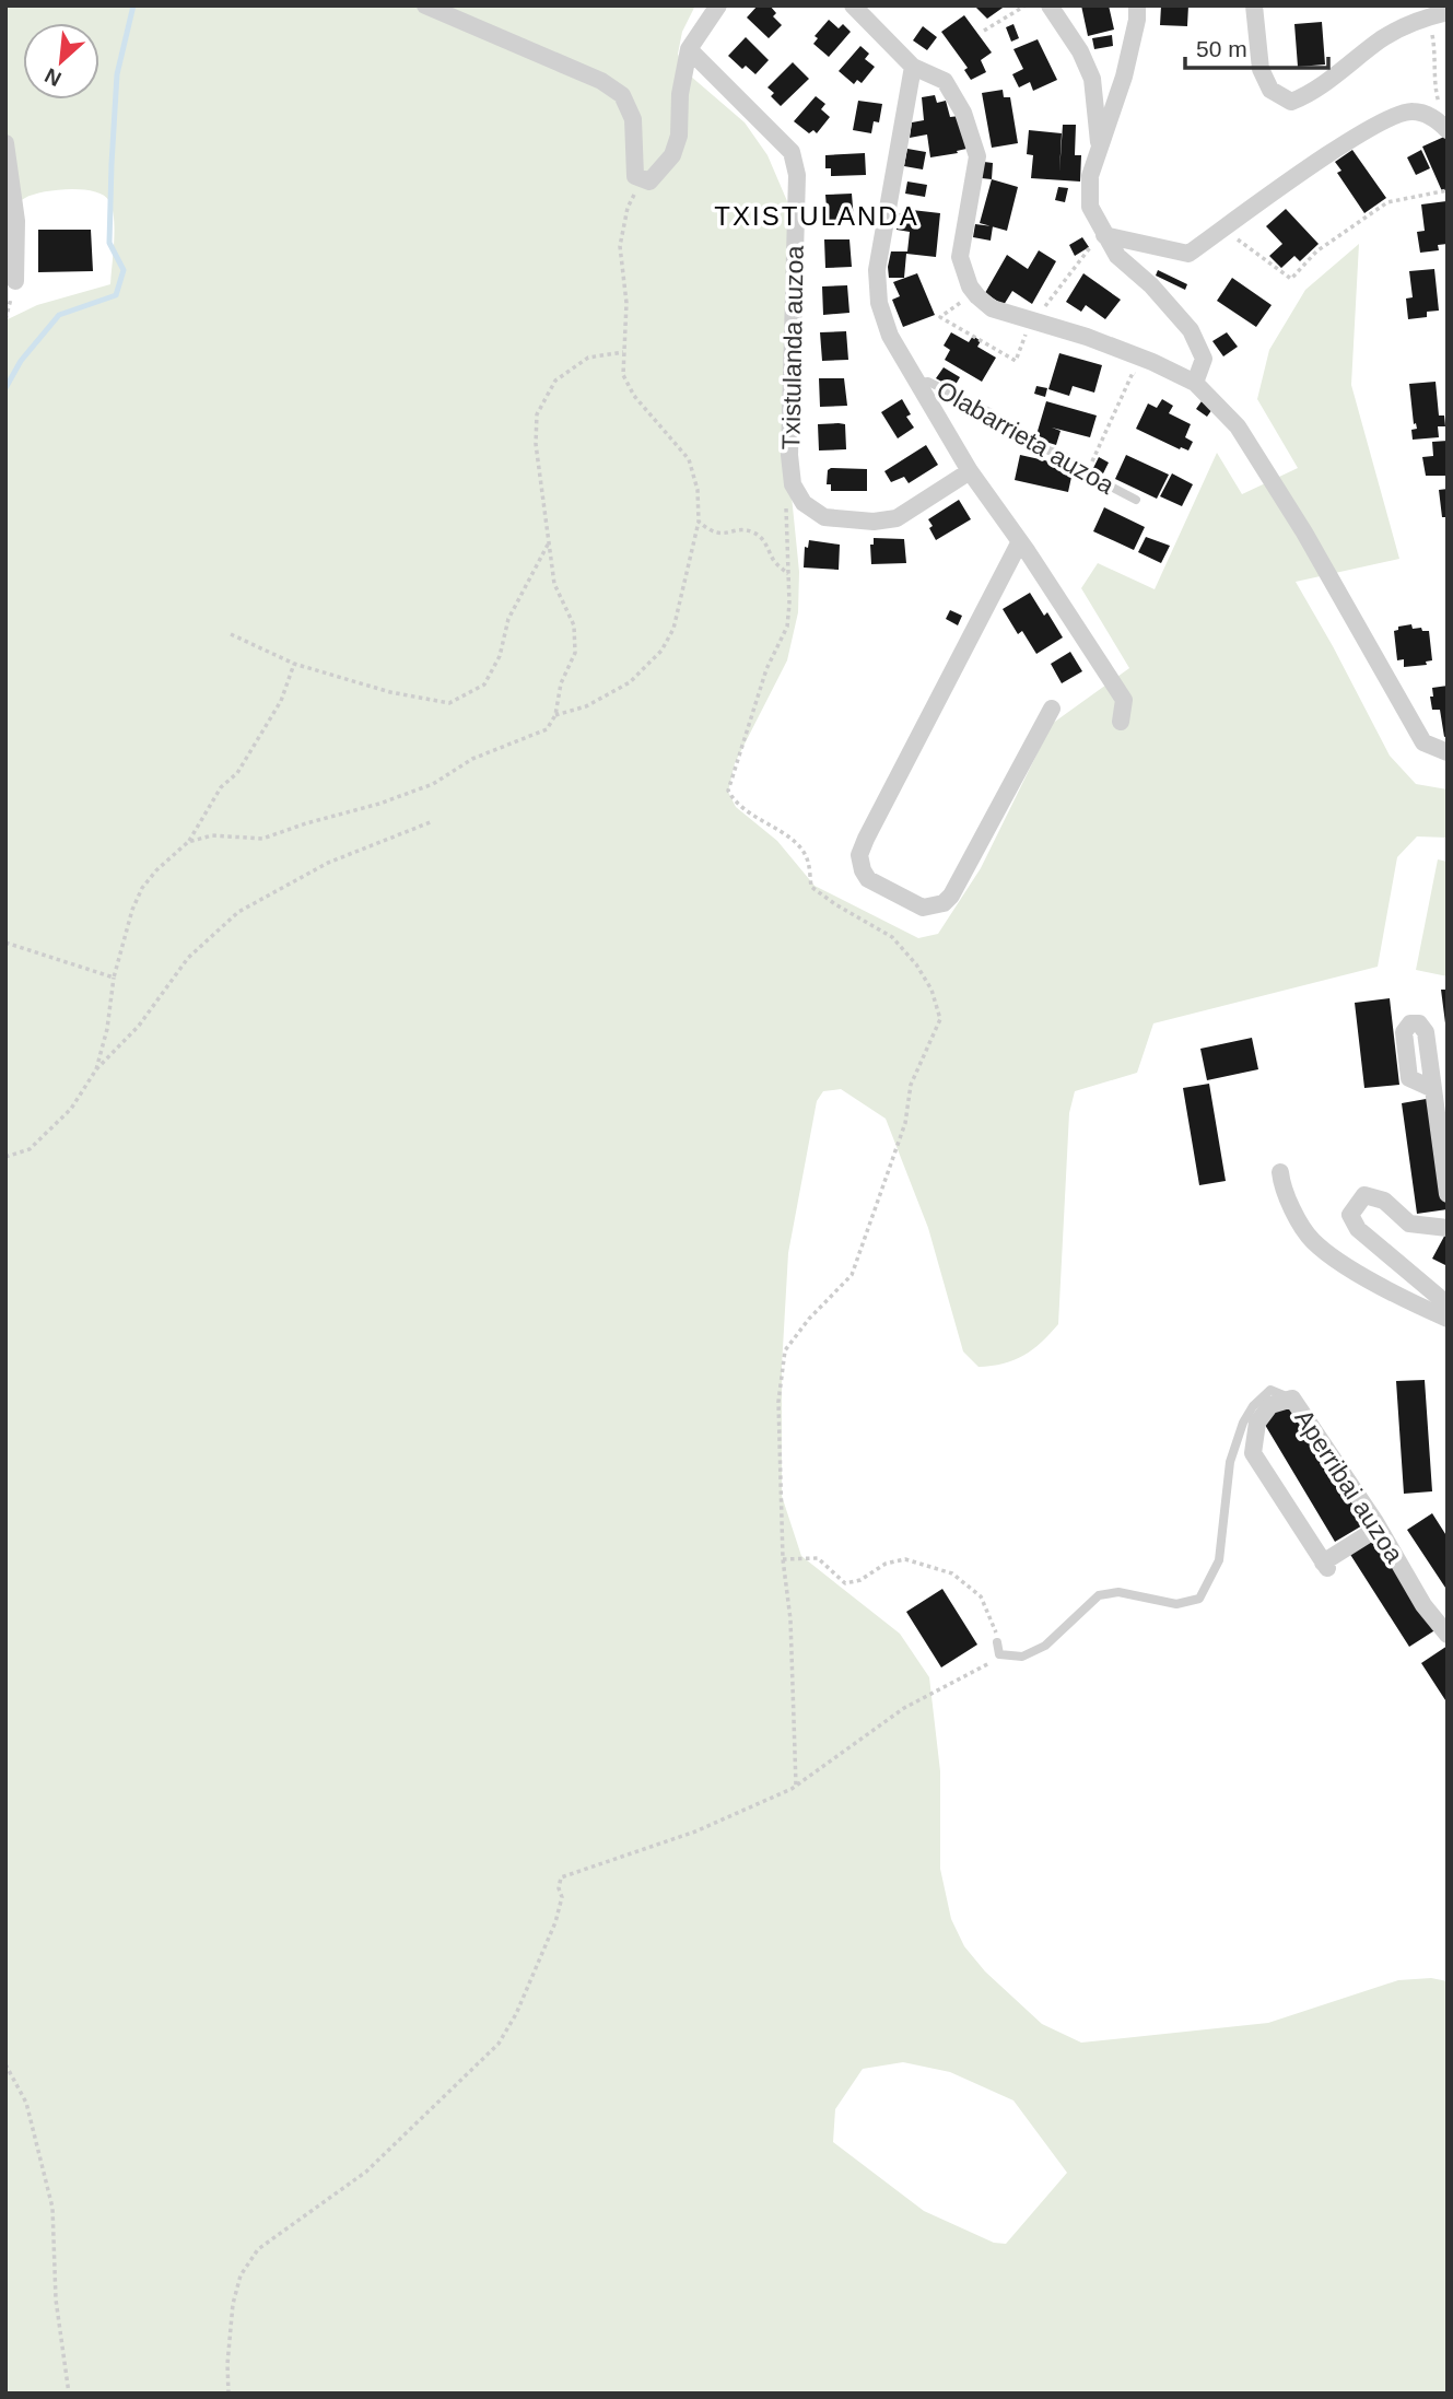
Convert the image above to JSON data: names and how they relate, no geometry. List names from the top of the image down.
{
  "streets": {
    "street": ["Txistulanda auzoa", "Olabarrieta auzoa", "Aperribai auzoa"]
  },
  "districts": ["TXISTULANDA"],
  "scale_bar": "50 m",
  "north": "bottom left"
}
